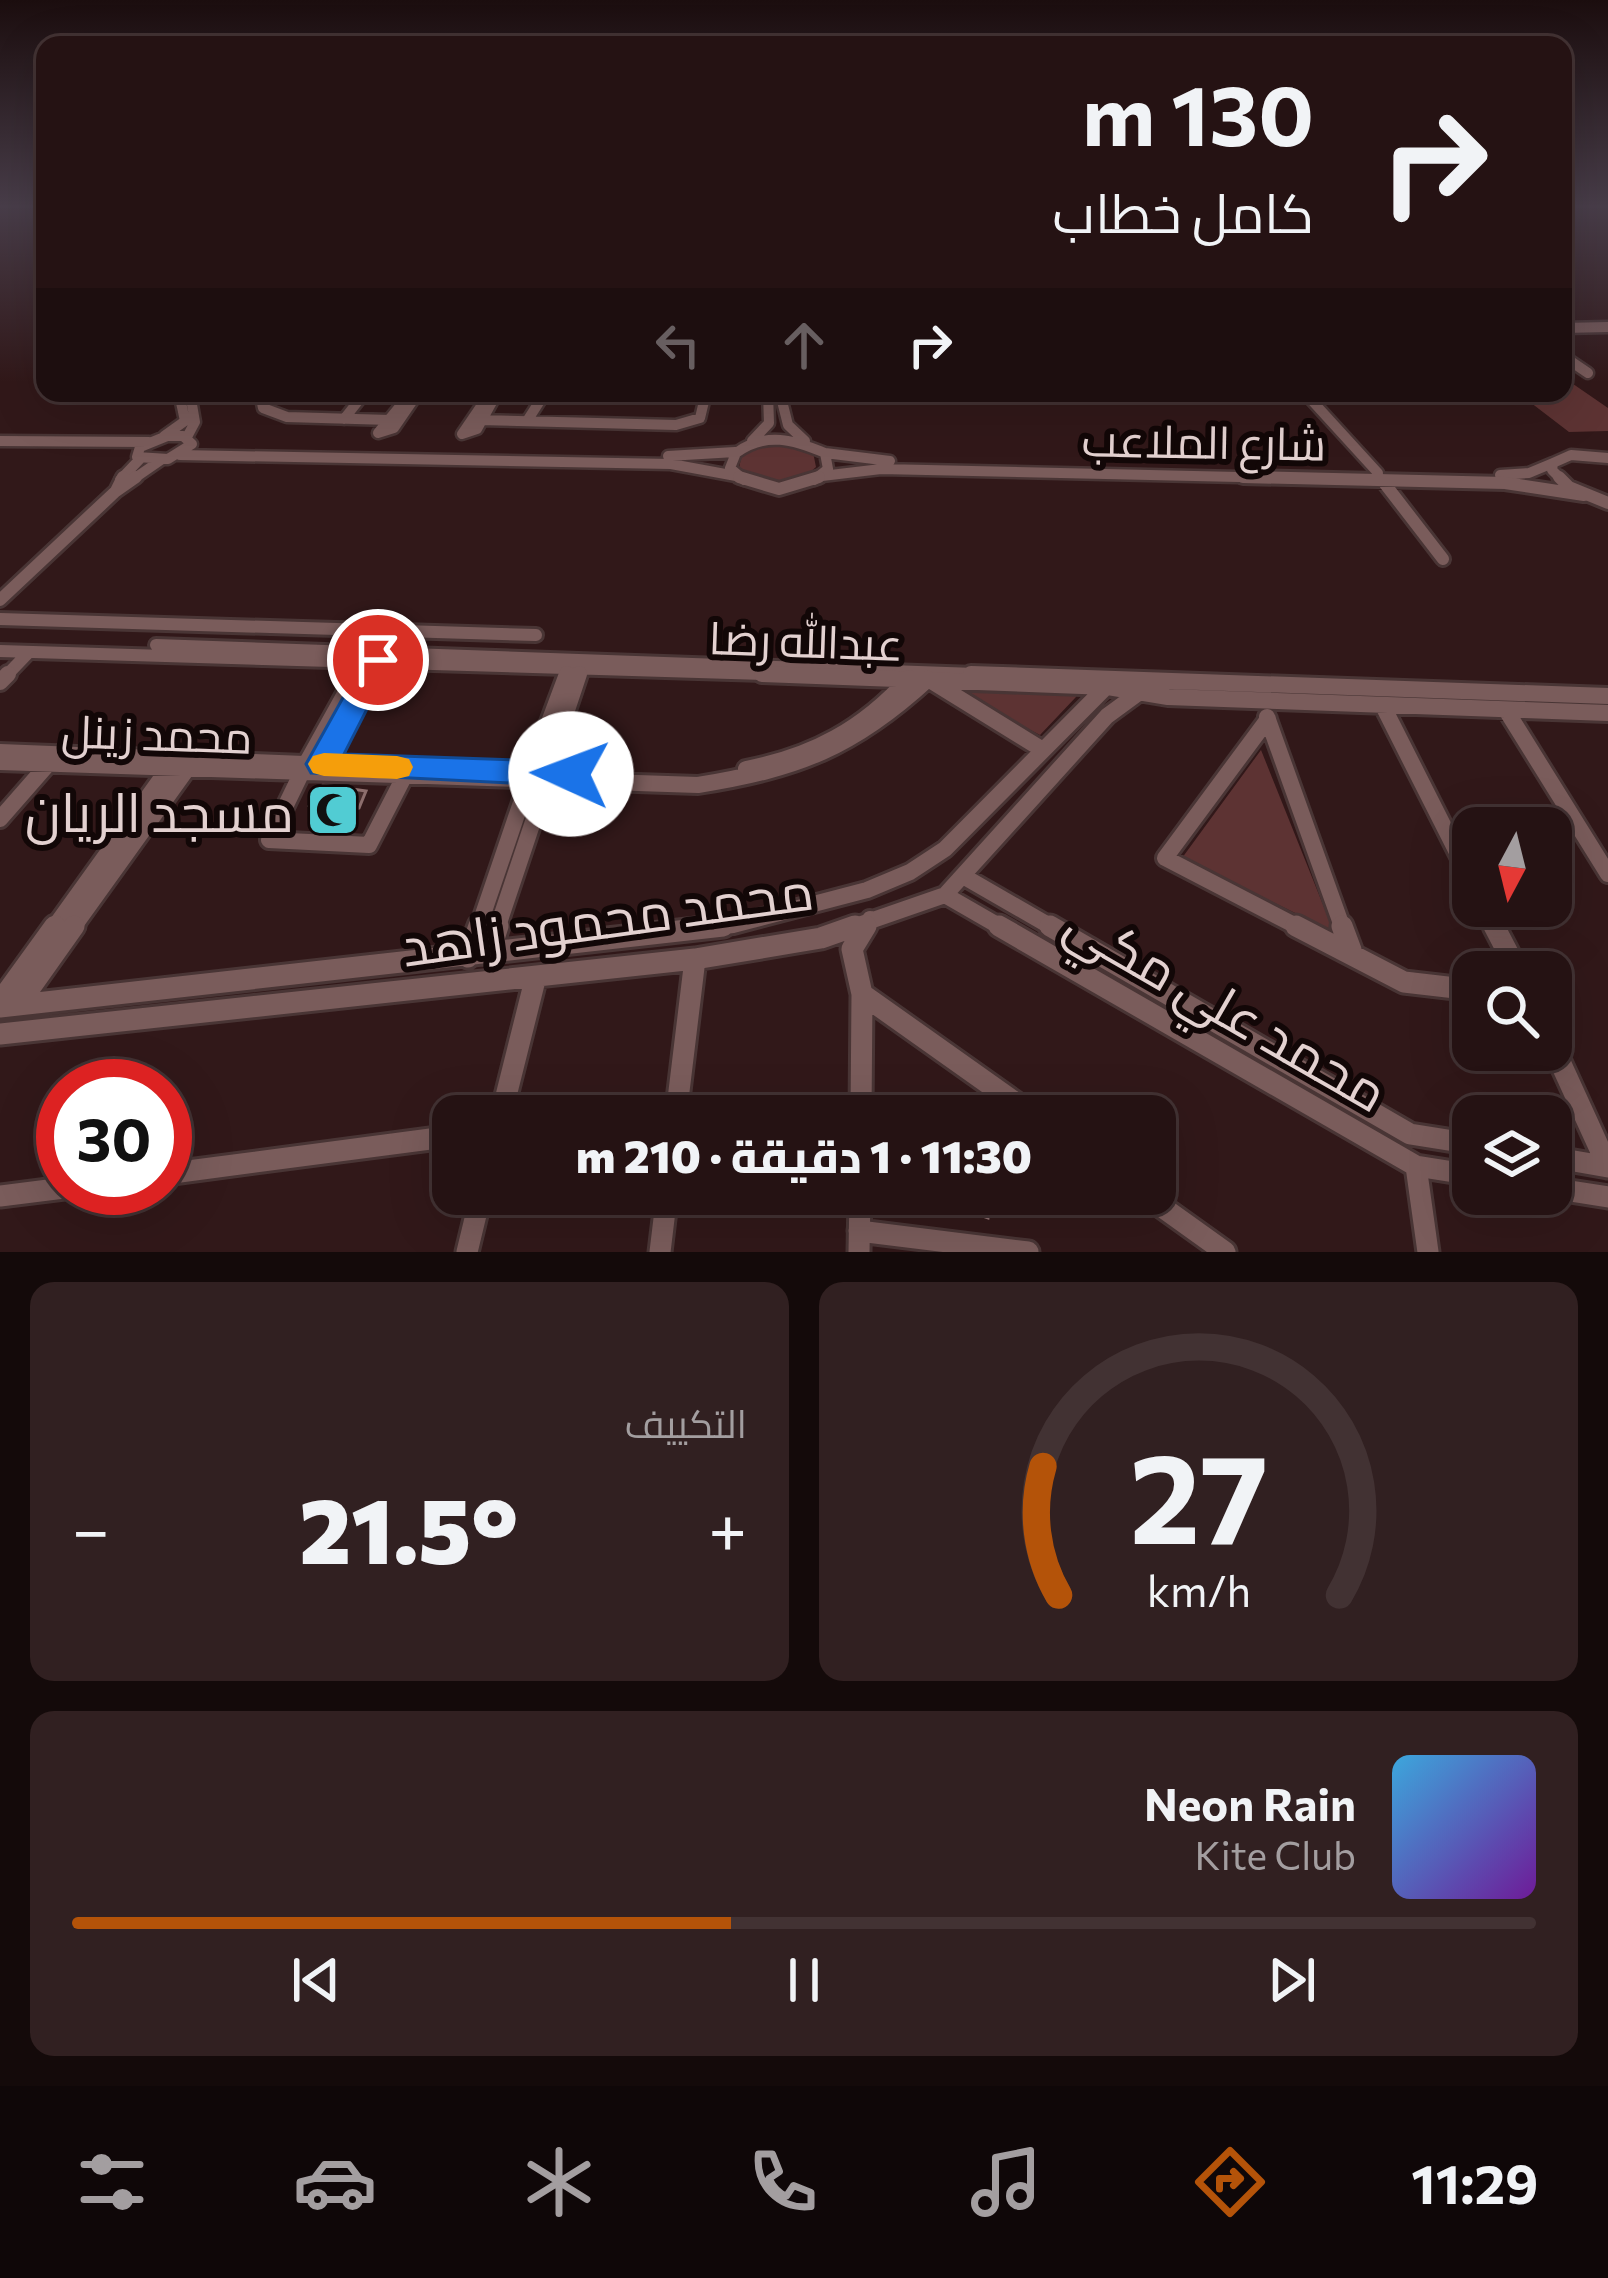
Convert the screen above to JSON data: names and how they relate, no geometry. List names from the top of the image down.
{
  "streets": {
    "street": [
      "شارع الملاعب",
      "عبدالله رضا",
      "محمد زينل",
      "محمد محمود زاهد",
      "محمد علي مكي"
    ]
  },
  "crossings": [
    ["عبدالله رضا", "محمد زينل"],
    ["عبدالله رضا", "محمد محمود زاهد"],
    ["محمد محمود زاهد", "محمد علي مكي"]
  ],
  "places": {
    "mosque": ["مسجد الريان"]
  },
  "north": "bottom",
  "page": {
    "turn": ["130 m", "كامل خطاب"],
    "limit": "30",
    "trip": "11:30 · 1 دقيقة · 210 m",
    "tile": "التكييف",
    "heat": ["−", "21.5°", "+"],
    "song": ["Neon Rain", "Kite Club"],
    "tabs": "11:29",
    "gauge": ["27", "km/h"]
  }
}
